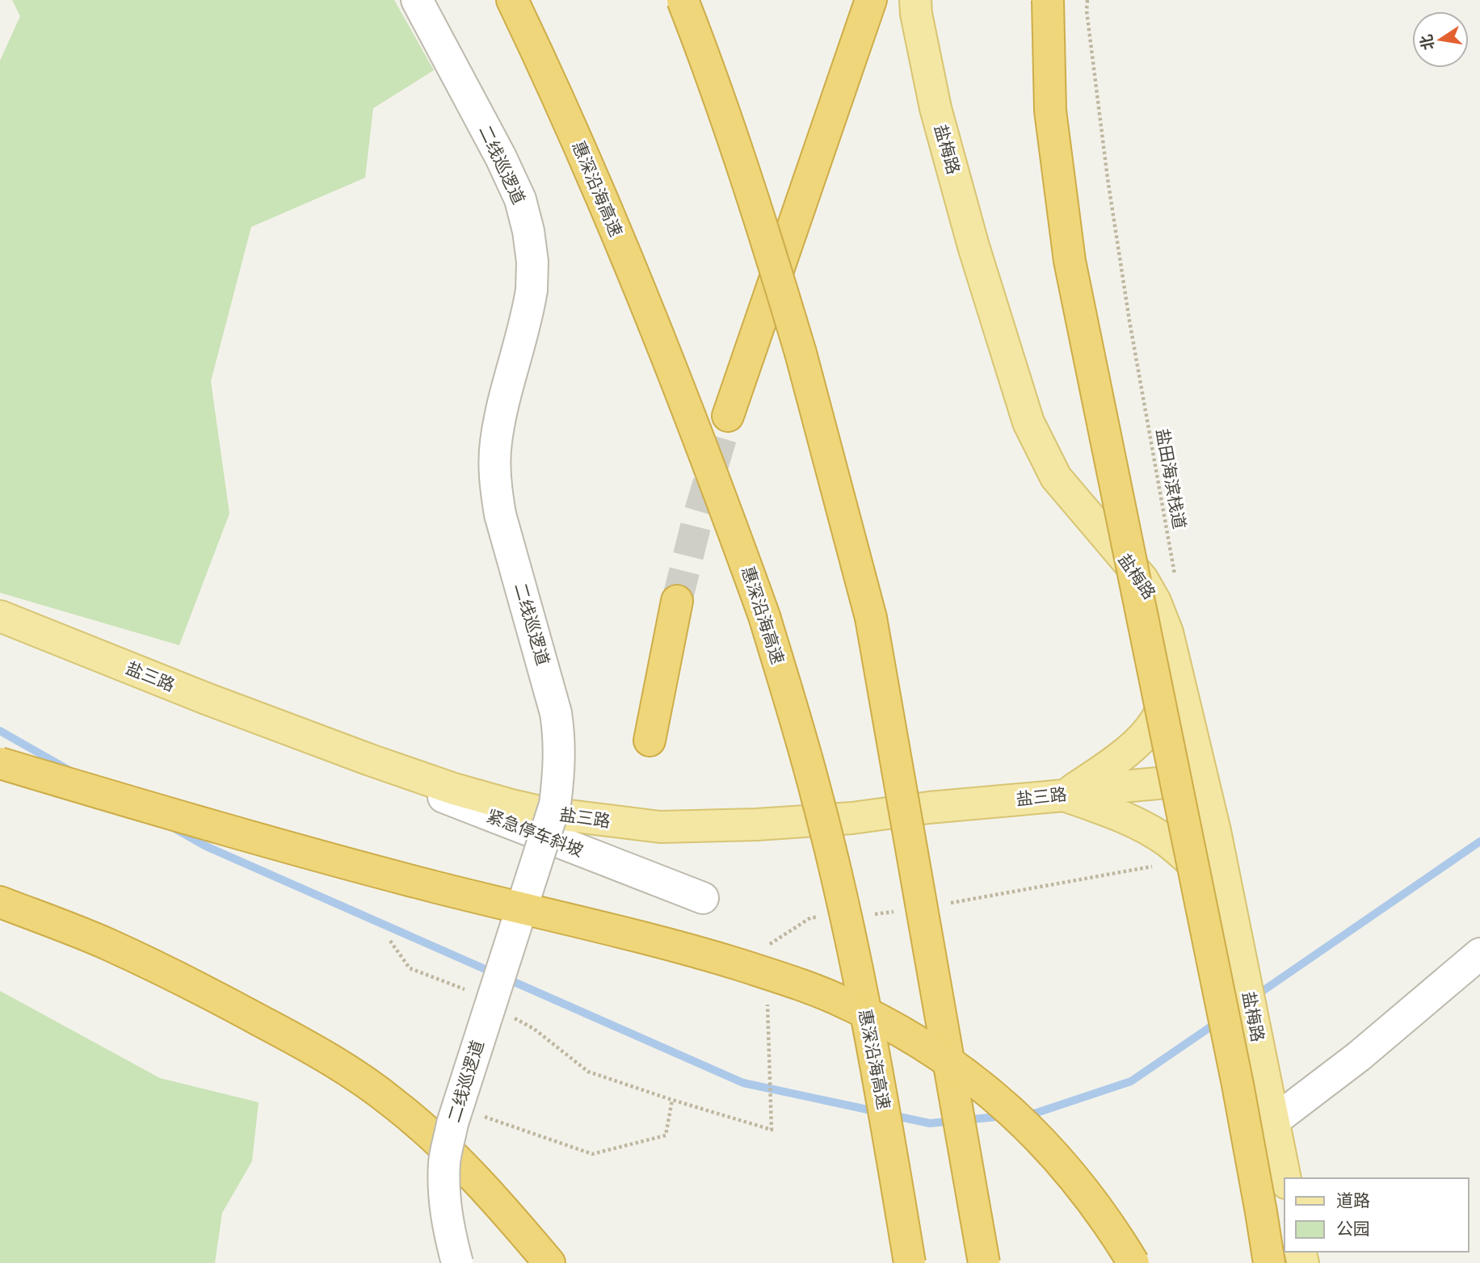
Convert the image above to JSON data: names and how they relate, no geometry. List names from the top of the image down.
{
  "streets": {
    "highway": ["惠深沿海高速"],
    "main road": ["盐梅路", "盐三路"],
    "street": ["二线巡逻道", "紧急停车斜坡"],
    "path": ["盐田海滨栈道"]
  },
  "crossings": [
    ["盐梅路", "盐三路"],
    ["盐三路", "紧急停车斜坡"]
  ],
  "legend": ["道路", "公园"],
  "north": "left"
}
